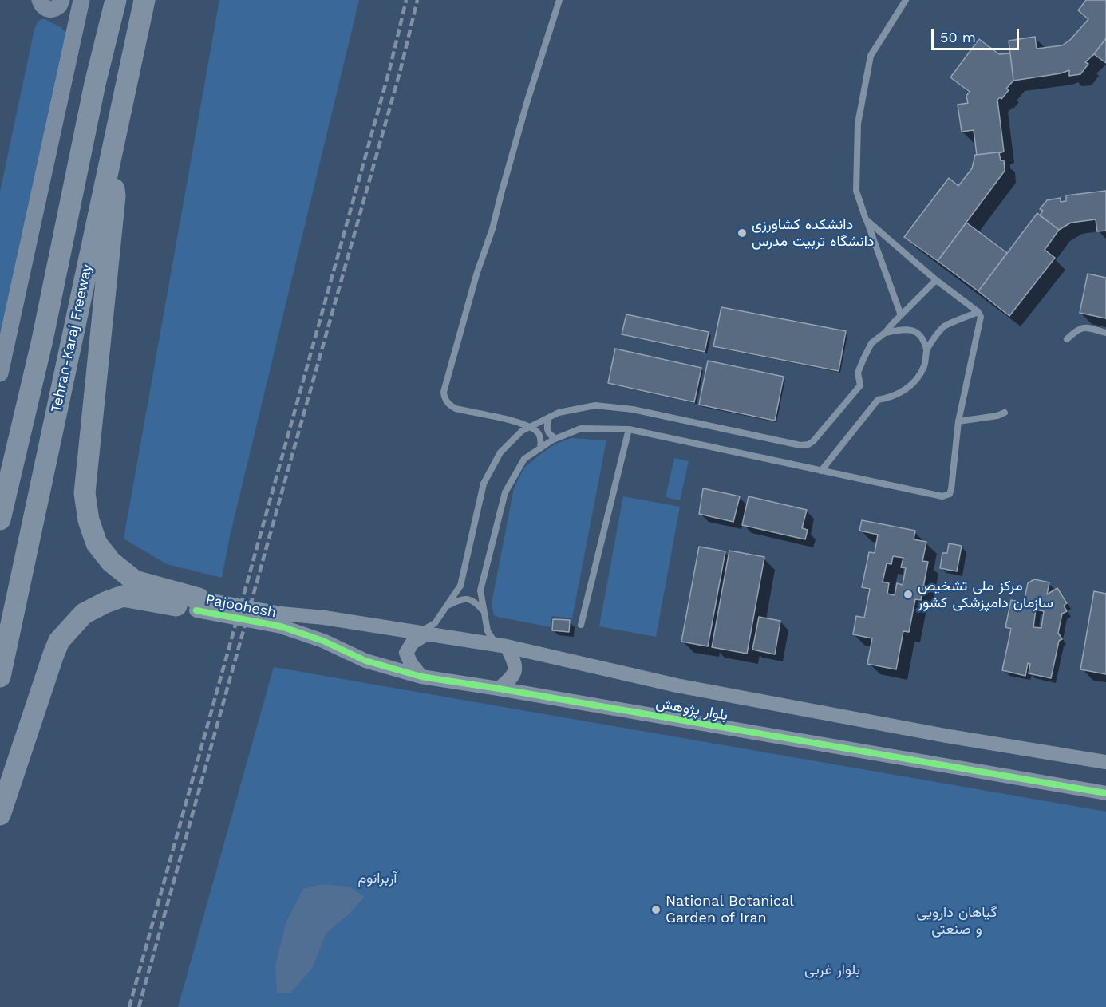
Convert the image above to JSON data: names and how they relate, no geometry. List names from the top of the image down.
{
  "streets": {
    "highway": ["Tehran-Karaj Freeway"],
    "street": ["Pajoohesh", "بلوار پژوهش"]
  },
  "crossings": [
    ["Pajoohesh", "بلوار پژوهش"]
  ],
  "parks": ["آربرانوم", "گیاهان دارویی و صنعتی", "بلوار غربی"],
  "places": ["دانشکده کشاورزی دانشگاه تربیت مدرس", "مرکز ملی تشخیص سازمان دامپزشکی کشور", "National Botanical Garden of Iran"],
  "scale_bar": "50 m"
}
